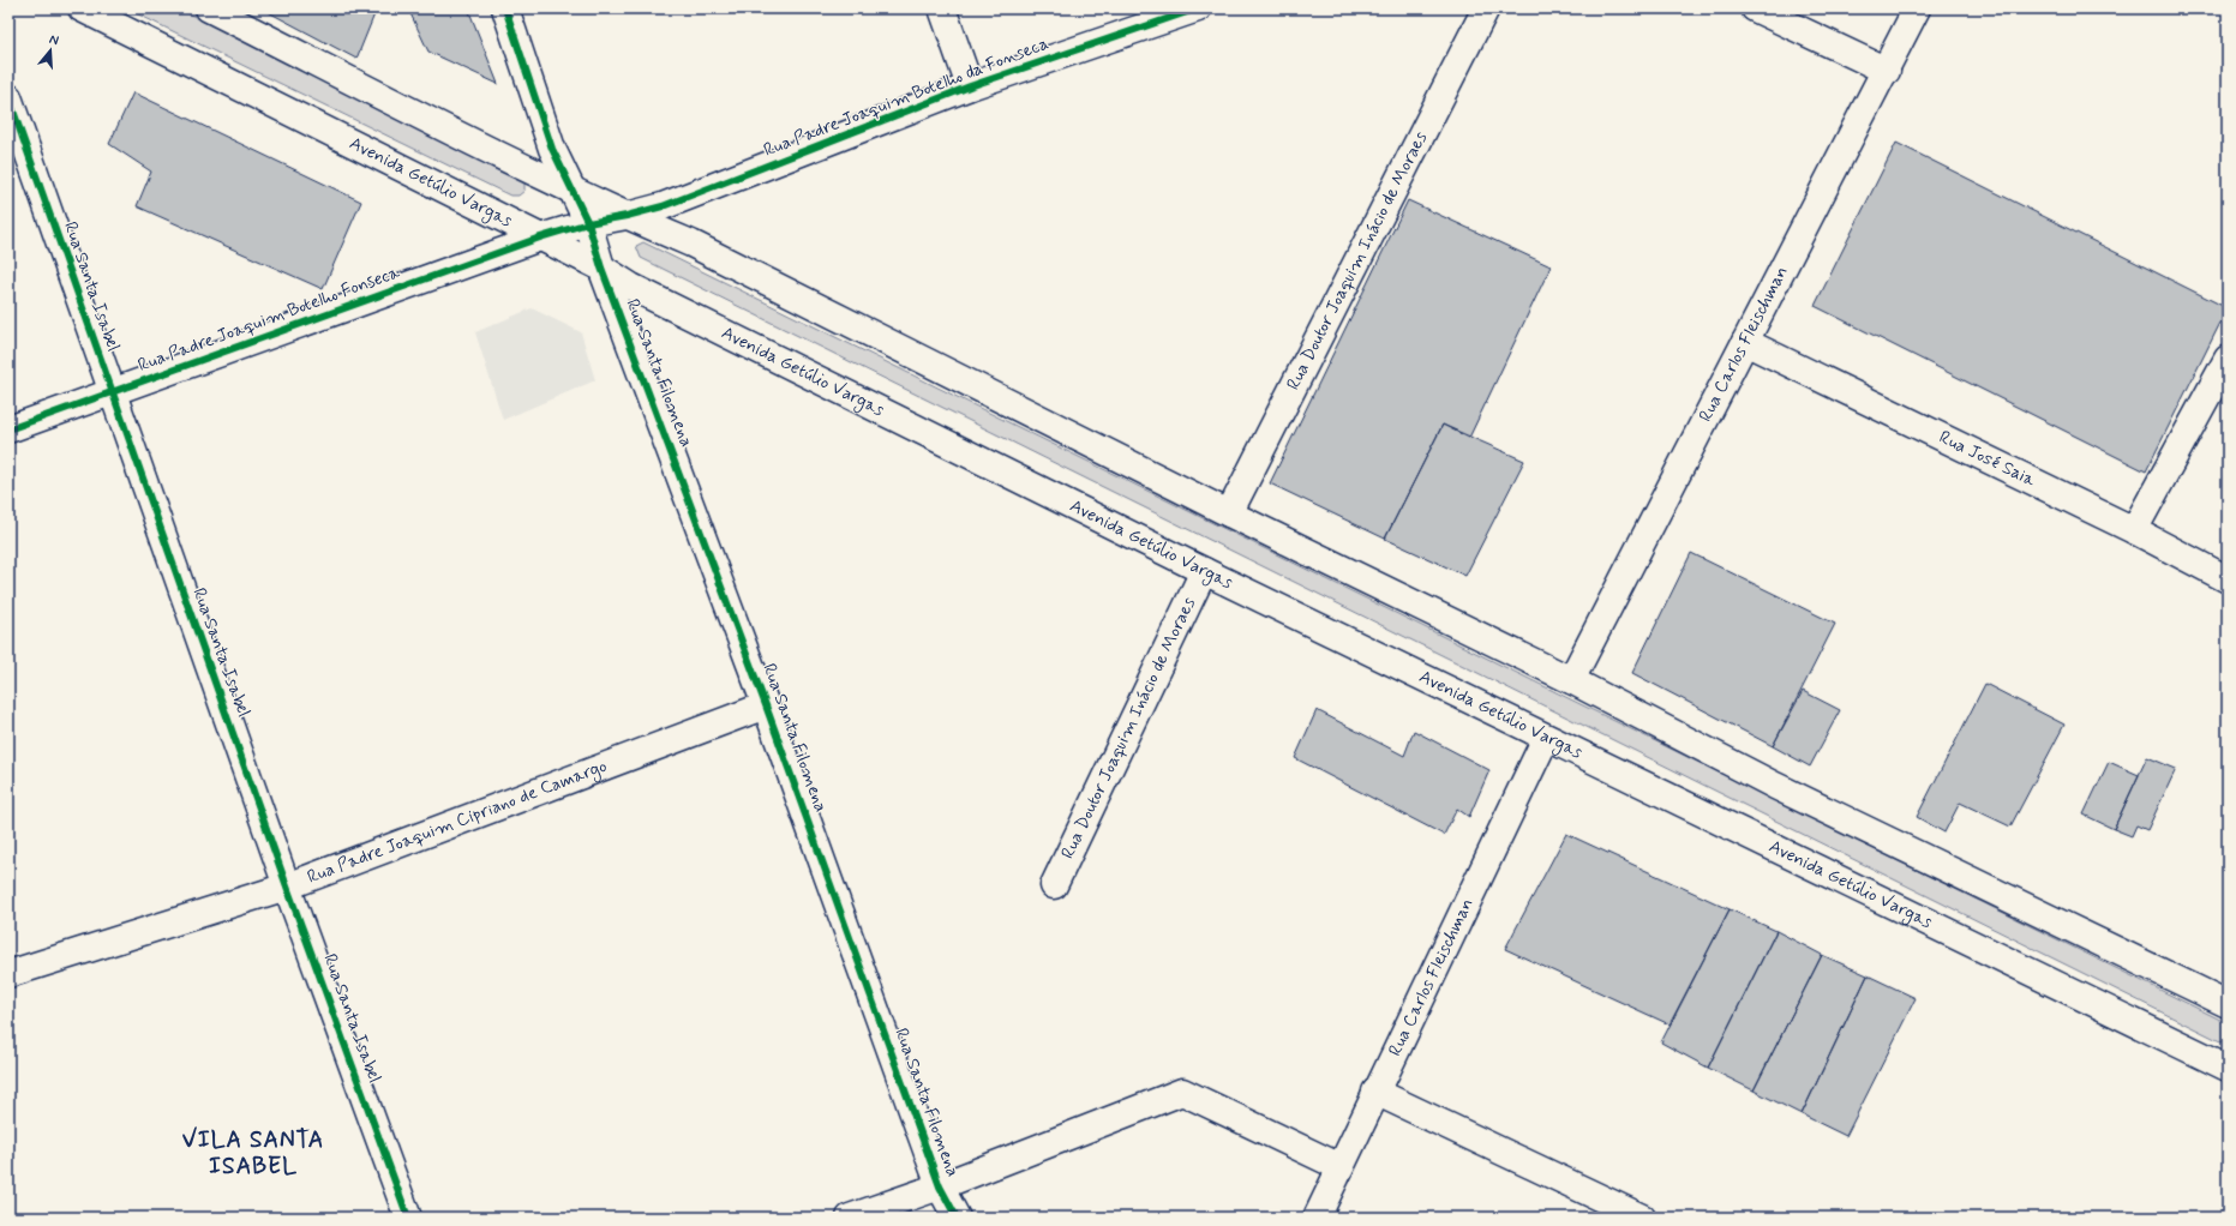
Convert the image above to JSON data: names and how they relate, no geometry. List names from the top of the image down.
{
  "streets": {
    "street": [
      "Rua Padre Joaquim Botelho da Fonseca",
      "Avenida Getúlio Vargas",
      "Rua Doutor Joaquim Inácio de Moraes",
      "Rua Santa Isabel",
      "Rua Padre Joaquim Botelho Fonseca",
      "Rua Carlos Fleischman",
      "Rua Santa Filomena",
      "Rua José Saia",
      "Rua Padre Joaquim Cipriano de Camargo"
    ]
  },
  "crossings": [
    ["Rua Padre Joaquim Botelho da Fonseca", "Rua Padre Joaquim Botelho Fonseca"],
    ["Rua Padre Joaquim Botelho da Fonseca", "Rua Santa Filomena"],
    ["Avenida Getúlio Vargas", "Rua Doutor Joaquim Inácio de Moraes"],
    ["Avenida Getúlio Vargas", "Rua Padre Joaquim Botelho Fonseca"],
    ["Avenida Getúlio Vargas", "Rua Carlos Fleischman"],
    ["Avenida Getúlio Vargas", "Rua Santa Filomena"],
    ["Rua Santa Isabel", "Rua Padre Joaquim Botelho Fonseca"],
    ["Rua Santa Isabel", "Rua Padre Joaquim Cipriano de Camargo"],
    ["Rua Padre Joaquim Botelho Fonseca", "Rua Santa Filomena"],
    ["Rua Carlos Fleischman", "Rua José Saia"],
    ["Rua Santa Filomena", "Rua Padre Joaquim Cipriano de Camargo"]
  ],
  "districts": ["VILA SANTA ISABEL"],
  "north": "top"
}
